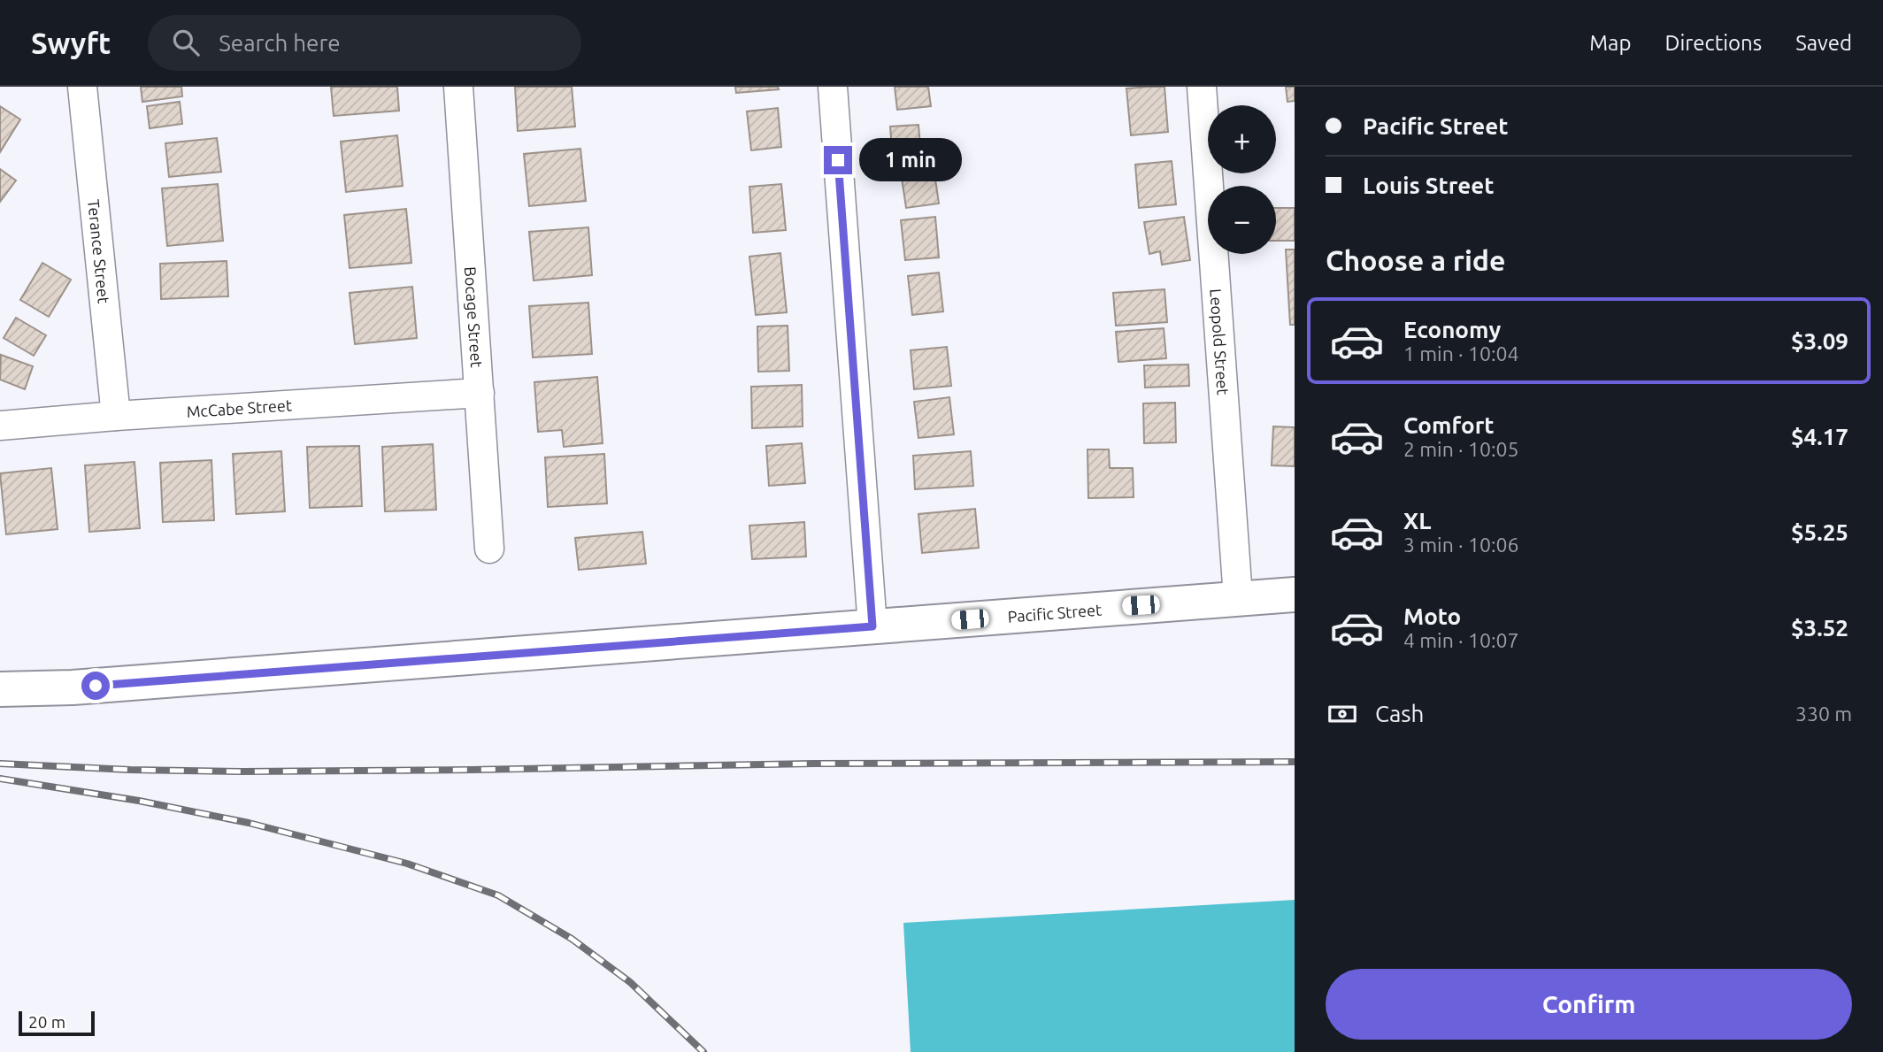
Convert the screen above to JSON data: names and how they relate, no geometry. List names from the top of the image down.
{
  "streets": {
    "street": [
      "Terance Street",
      "Bocage Street",
      "Leopold Street",
      "McCabe Street",
      "Pacific Street"
    ]
  },
  "crossings": [
    ["Terance Street", "McCabe Street"],
    ["Bocage Street", "McCabe Street"],
    ["Leopold Street", "Pacific Street"]
  ],
  "scale_bar": "20 m",
  "page": {
    "header": "Swyft",
    "search": "Search here",
    "nav": ["Map", "Directions", "Saved"],
    "banner": ["Pacific Street", "Louis Street"],
    "map_buttons": ["+", "−"],
    "bubble": "1 min",
    "heading": "Choose a ride",
    "list": [
      {
        "name": "Economy",
        "note": "1 min · 10:04",
        "value": "$3.09"
      },
      {
        "name": "Comfort",
        "note": "2 min · 10:05",
        "value": "$4.17"
      },
      {
        "name": "XL",
        "note": "3 min · 10:06",
        "value": "$5.25"
      },
      {
        "name": "Moto",
        "note": "4 min · 10:07",
        "value": "$3.52"
      }
    ],
    "pay": ["Cash", "330 m"],
    "buttons": "Confirm",
    "scale": "20 m"
  }
}
